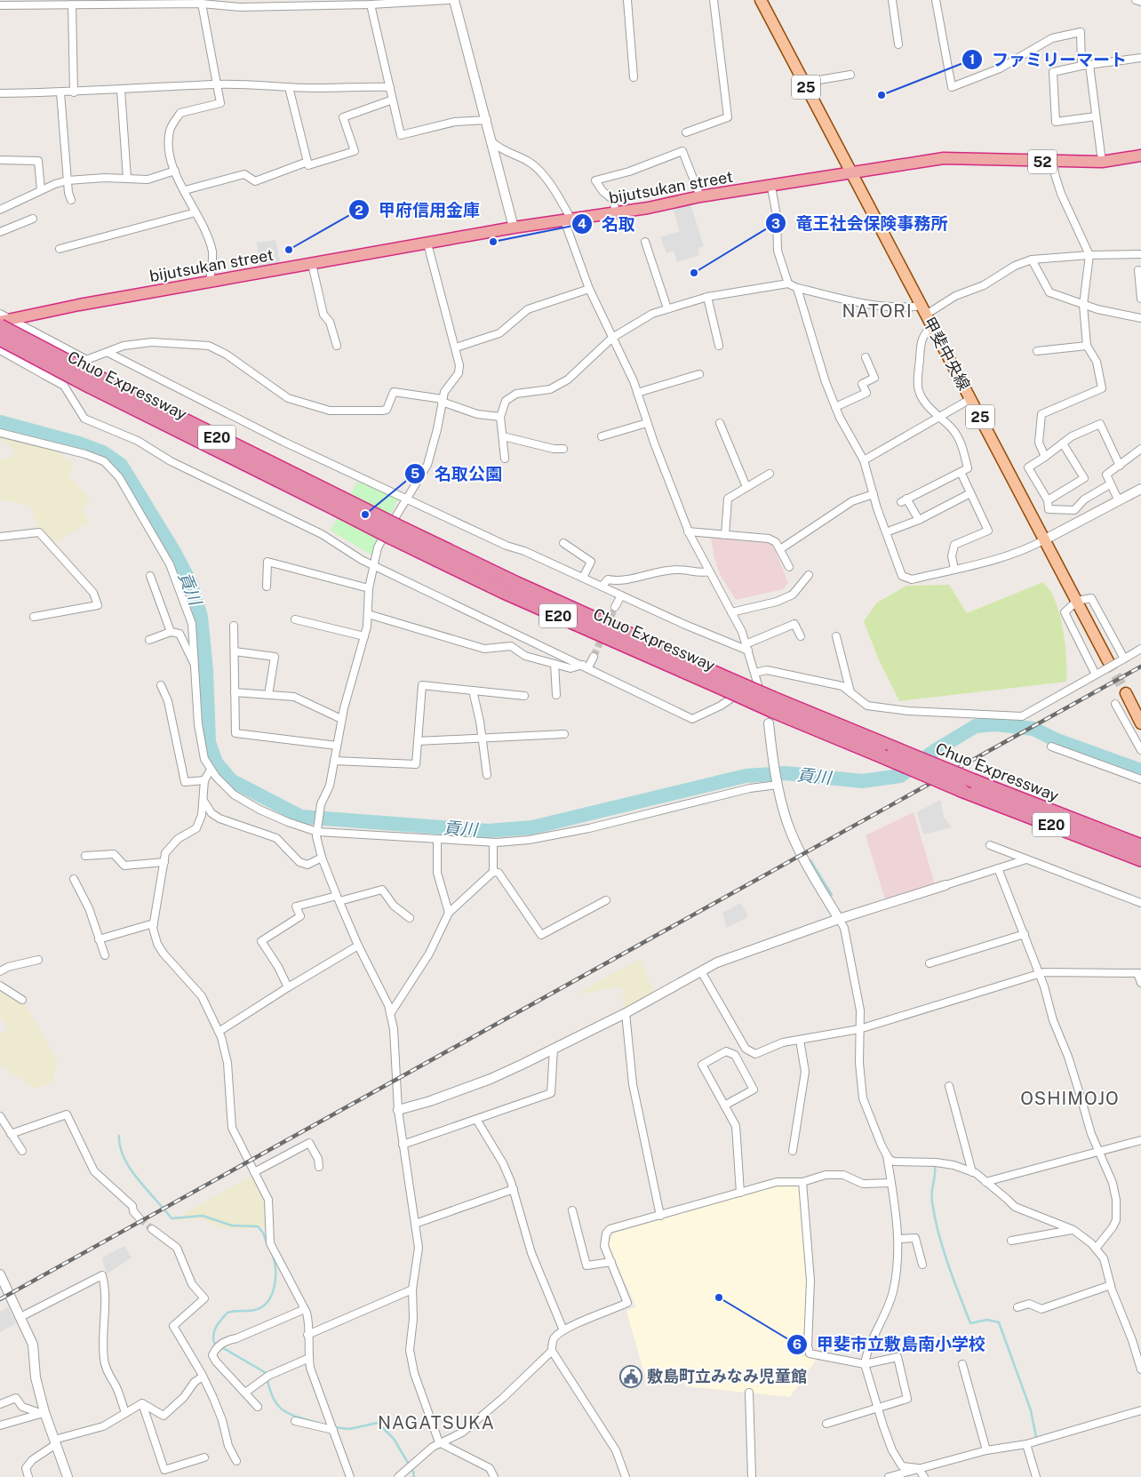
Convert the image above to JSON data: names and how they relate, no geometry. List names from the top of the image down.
{
  "streets": {
    "highway": [
      "52",
      "bijutsukan street",
      "Chuo Expressway",
      "E20"
    ],
    "main road": ["25", "甲斐中央線"]
  },
  "crossings": [
    ["bijutsukan street", "甲斐中央線"],
    ["bijutsukan street", "Chuo Expressway"]
  ],
  "districts": ["NATORI", "OSHIMOJO", "NAGATSUKA"],
  "water": ["貢川"],
  "places": {
    "other": [
      "ファミリーマート",
      "名取",
      "甲府信用金庫",
      "竜王社会保険事務所",
      "名取公園",
      "甲斐市立敷島南小学校"
    ],
    "public building": ["敷島町立みなみ児童館"]
  }
}
